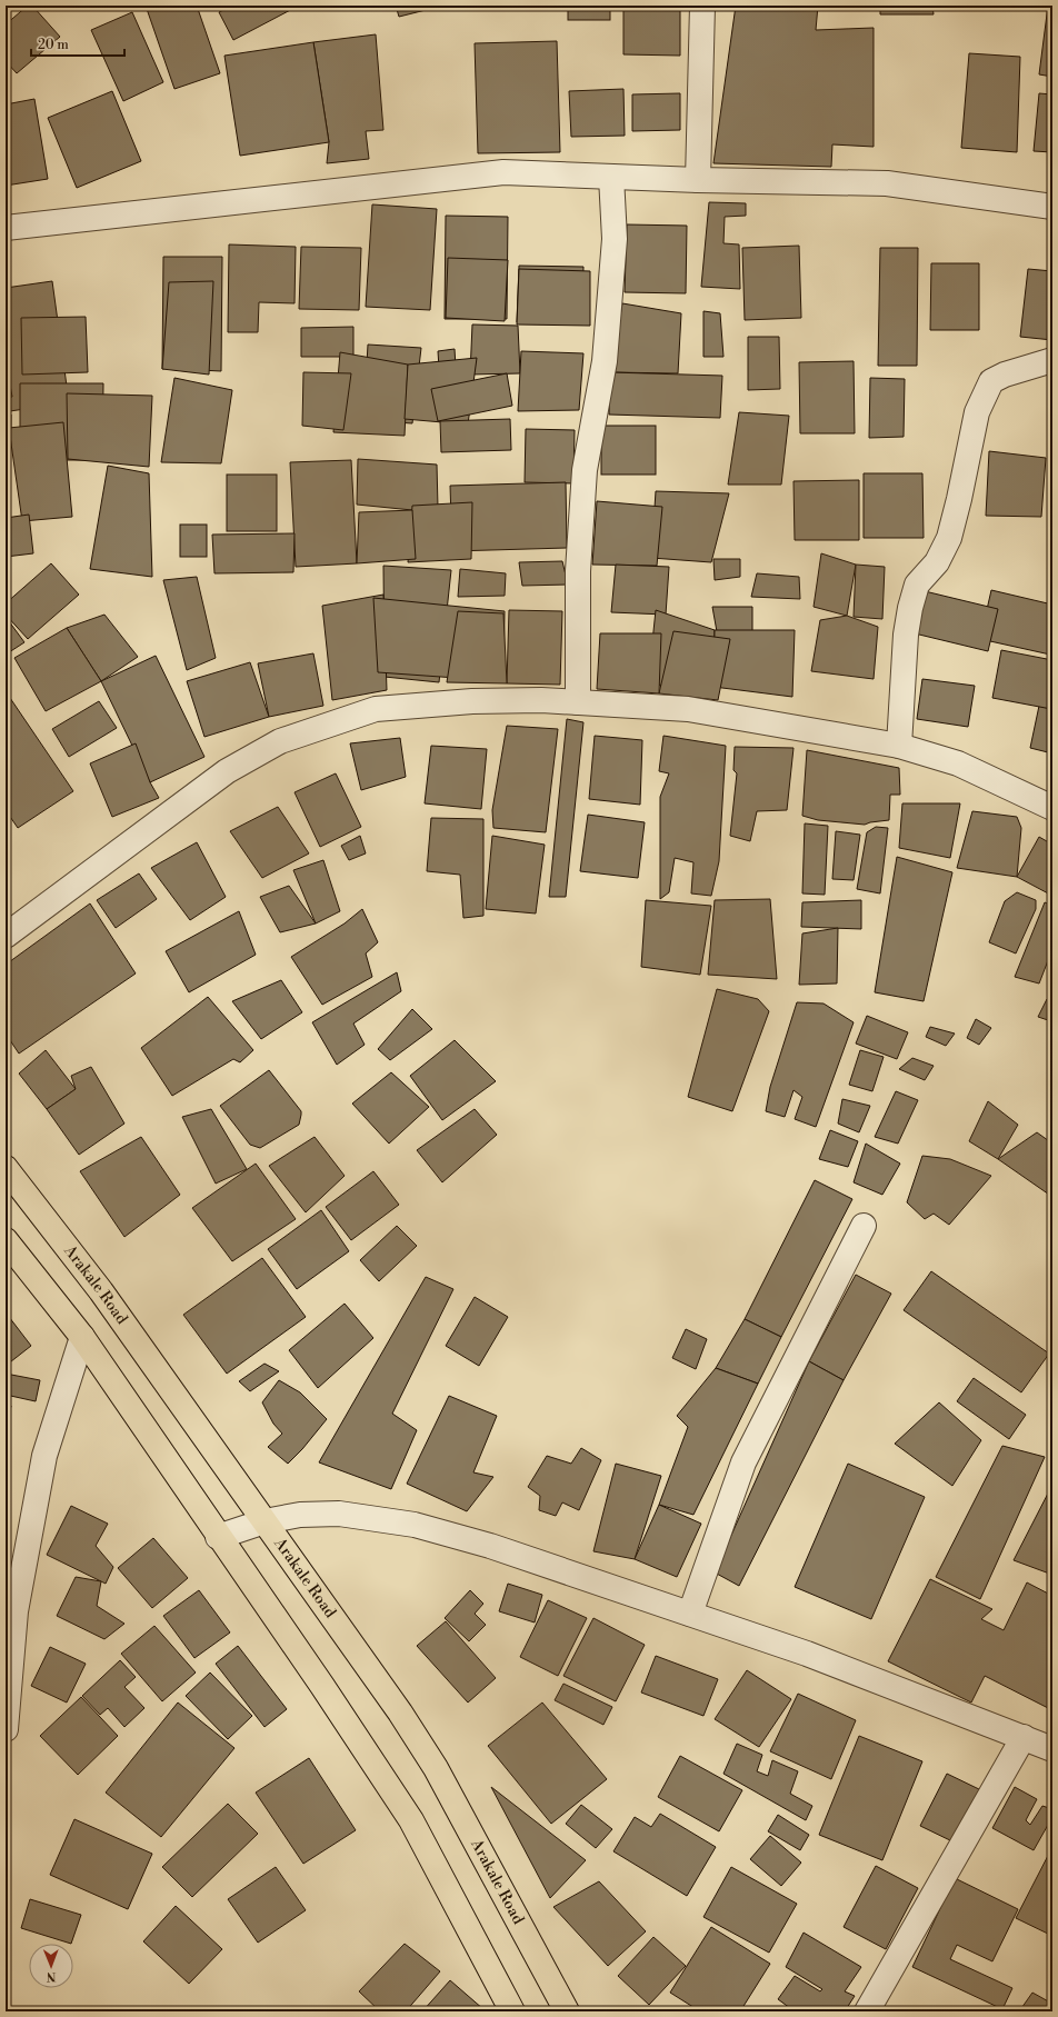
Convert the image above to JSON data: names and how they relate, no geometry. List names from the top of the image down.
{
  "streets": {
    "main road": ["Arakale Road"]
  },
  "scale_bar": "20 m",
  "north": "bottom"
}
